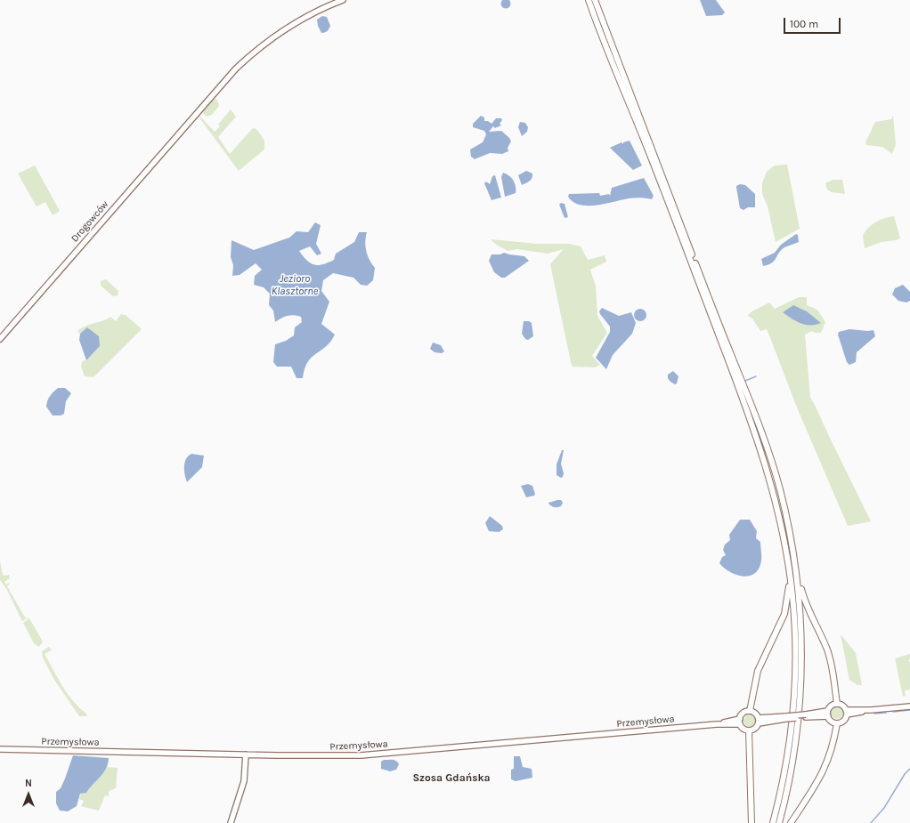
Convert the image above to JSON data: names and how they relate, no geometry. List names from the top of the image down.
{
  "streets": {
    "main road": ["Drogowców", "Przemysłowa"]
  },
  "districts": ["Szosa Gdańska"],
  "water": ["Jezioro Klasztorne"],
  "scale_bar": "100 m",
  "north": "top"
}
